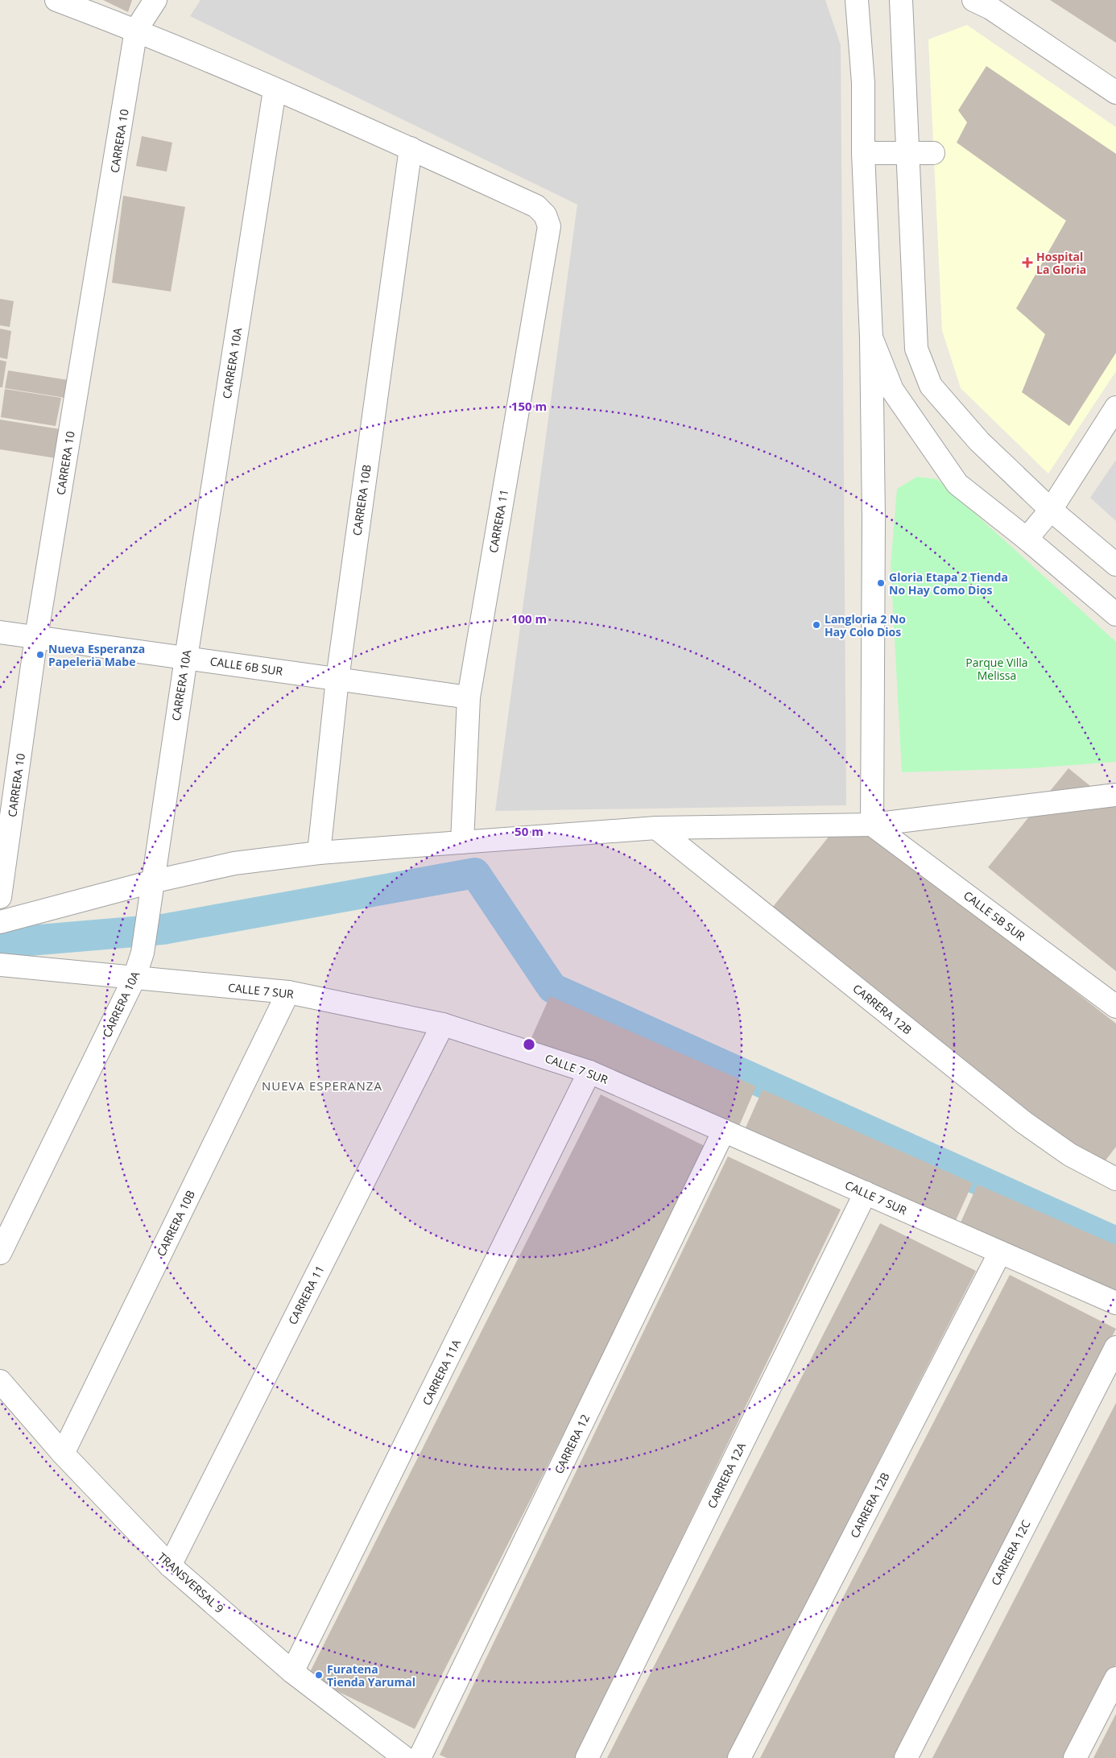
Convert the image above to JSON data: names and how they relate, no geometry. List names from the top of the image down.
{
  "streets": {
    "street": [
      "CARRERA 10",
      "CARRERA 10A",
      "CARRERA 10B",
      "CARRERA 11",
      "CALLE 6B SUR",
      "CALLE 5B SUR",
      "CALLE 7 SUR",
      "CARRERA 12B",
      "CARRERA 11A",
      "CARRERA 12",
      "CARRERA 12A",
      "CARRERA 12C",
      "TRANSVERSAL 9"
    ]
  },
  "crossings": [
    ["CARRERA 10", "CALLE 6B SUR"],
    ["CARRERA 10A", "CALLE 6B SUR"],
    ["CARRERA 10A", "CALLE 7 SUR"],
    ["CARRERA 10B", "CARRERA 11"],
    ["CARRERA 10B", "CALLE 6B SUR"],
    ["CARRERA 10B", "CALLE 7 SUR"],
    ["CARRERA 10B", "TRANSVERSAL 9"],
    ["CARRERA 11", "CALLE 6B SUR"],
    ["CARRERA 11", "CALLE 7 SUR"],
    ["CARRERA 11", "TRANSVERSAL 9"],
    ["CALLE 7 SUR", "CARRERA 12B"],
    ["CALLE 7 SUR", "CARRERA 11A"],
    ["CALLE 7 SUR", "CARRERA 12"],
    ["CALLE 7 SUR", "CARRERA 12A"],
    ["CARRERA 11A", "TRANSVERSAL 9"]
  ],
  "districts": ["NUEVA ESPERANZA"],
  "parks": ["Parque Villa Melissa"],
  "places": {
    "health": ["Hospital La Gloria"],
    "other": [
      "Gloria Etapa 2 Tienda No Hay Como Dios",
      "Langloria 2 No Hay Colo Dios",
      "Nueva Esperanza Papeleria Mabe",
      "Furatena Tienda Yarumal"
    ]
  },
  "rings": ["150 m", "100 m", "50 m"]
}
